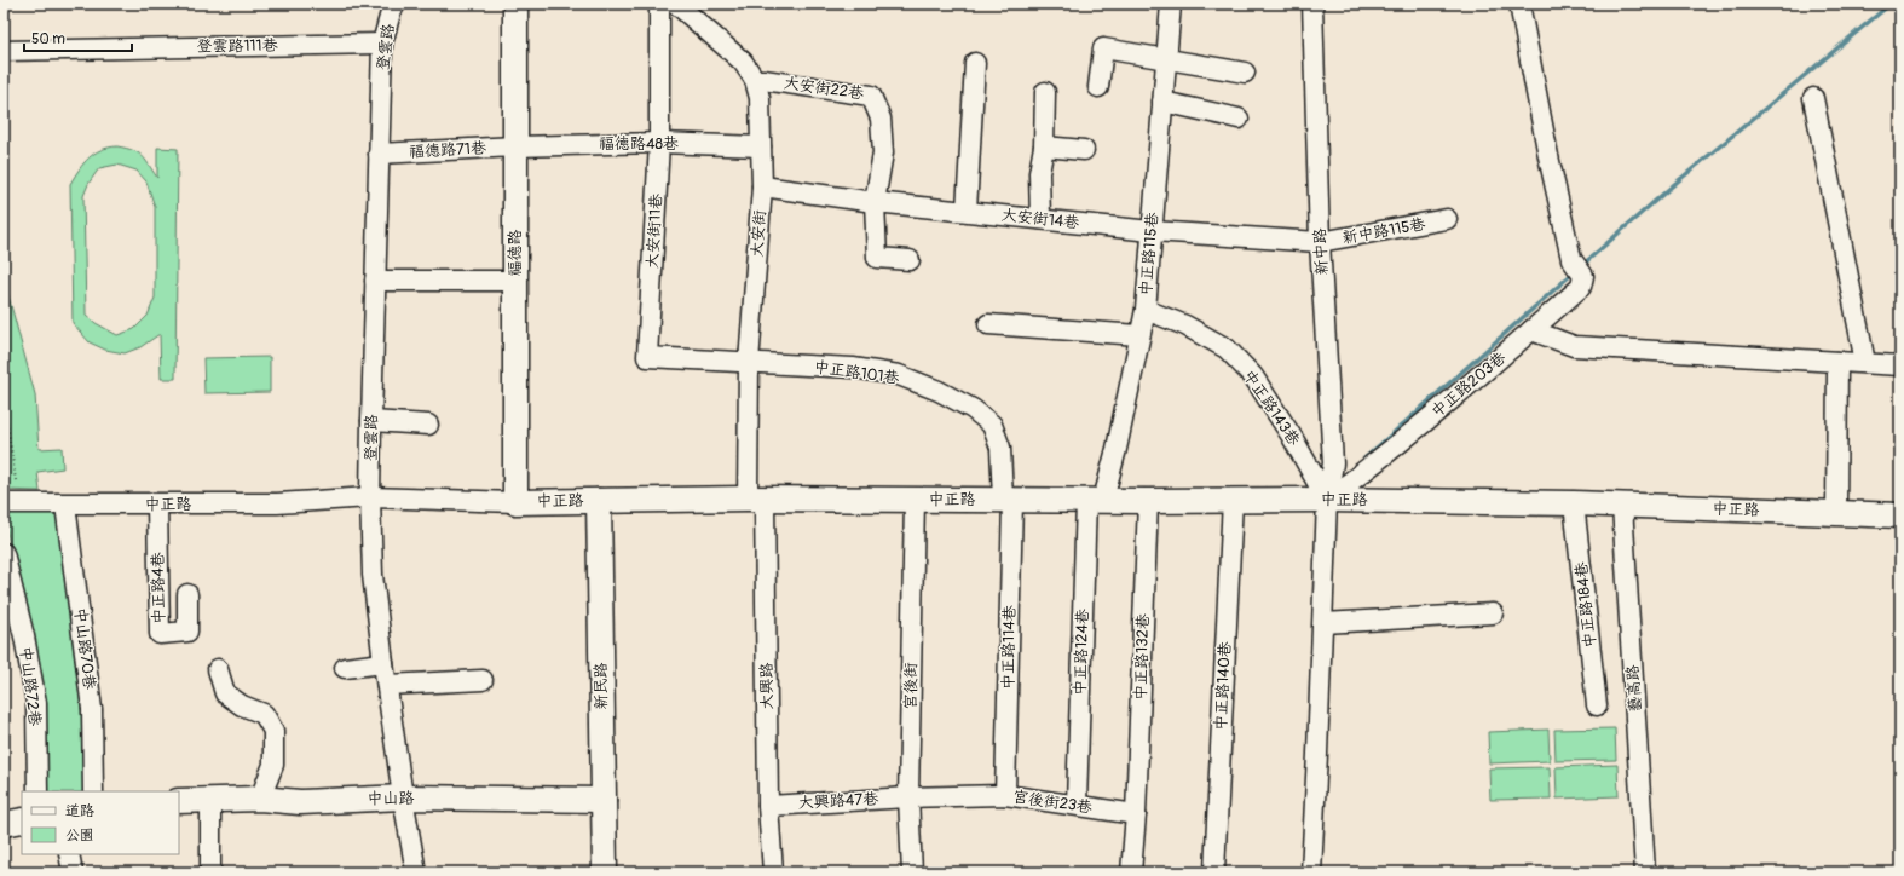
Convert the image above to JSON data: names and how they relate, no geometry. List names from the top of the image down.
{
  "streets": {
    "main road": [
      "福德路",
      "中正路",
      "新民路",
      "中山路"
    ],
    "street": [
      "登雲路111巷",
      "登雲路",
      "大安街22巷",
      "福德路48巷",
      "福德路71巷",
      "大安街14巷",
      "大安街11巷",
      "新中路115巷",
      "大安街",
      "新中路",
      "中正路115巷",
      "中正路101巷",
      "中正路203巷",
      "中正路143巷",
      "中正路4巷",
      "中正路184巷",
      "中正路114巷",
      "中山路70巷",
      "中正路124巷",
      "中正路132巷",
      "中山路72巷",
      "大興路",
      "宮後街",
      "中正路140巷",
      "藝高路",
      "大興路47巷",
      "宮後街23巷"
    ]
  },
  "crossings": [
    ["登雲路111巷", "登雲路"],
    ["登雲路", "福德路71巷"],
    ["登雲路", "中正路"],
    ["登雲路", "中山路"],
    ["大安街22巷", "大安街14巷"],
    ["大安街22巷", "大安街"],
    ["福德路48巷", "福德路71巷"],
    ["福德路48巷", "大安街11巷"],
    ["福德路48巷", "大安街"],
    ["福德路48巷", "福德路"],
    ["福德路71巷", "福德路"],
    ["大安街14巷", "新中路115巷"],
    ["大安街14巷", "大安街"],
    ["大安街14巷", "新中路"],
    ["大安街14巷", "中正路115巷"],
    ["大安街11巷", "大安街"],
    ["大安街11巷", "中正路101巷"],
    ["新中路115巷", "新中路"],
    ["大安街", "中正路101巷"],
    ["大安街", "中正路"],
    ["大安街", "大興路"],
    ["新中路", "中正路203巷"],
    ["新中路", "中正路143巷"],
    ["新中路", "中正路"],
    ["福德路", "中正路"],
    ["中正路115巷", "中正路143巷"],
    ["中正路115巷", "中正路"],
    ["中正路115巷", "中正路124巷"],
    ["中正路101巷", "中正路"],
    ["中正路101巷", "中正路114巷"],
    ["中正路203巷", "中正路143巷"],
    ["中正路203巷", "中正路"],
    ["中正路143巷", "中正路"],
    ["中正路", "中正路4巷"],
    ["中正路", "中正路184巷"],
    ["中正路", "中正路114巷"],
    ["中正路", "中山路70巷"],
    ["中正路", "中正路124巷"],
    ["中正路", "中正路132巷"],
    ["中正路", "新民路"],
    ["中正路", "大興路"],
    ["中正路", "宮後街"],
    ["中正路", "中正路140巷"],
    ["中正路", "藝高路"],
    ["中正路114巷", "宮後街23巷"],
    ["中正路124巷", "宮後街23巷"],
    ["中正路132巷", "宮後街23巷"],
    ["新民路", "中山路"],
    ["大興路", "大興路47巷"],
    ["宮後街", "大興路47巷"],
    ["宮後街", "宮後街23巷"],
    ["大興路47巷", "宮後街23巷"]
  ],
  "legend": ["道路", "公園"],
  "scale_bar": "50 m"
}
